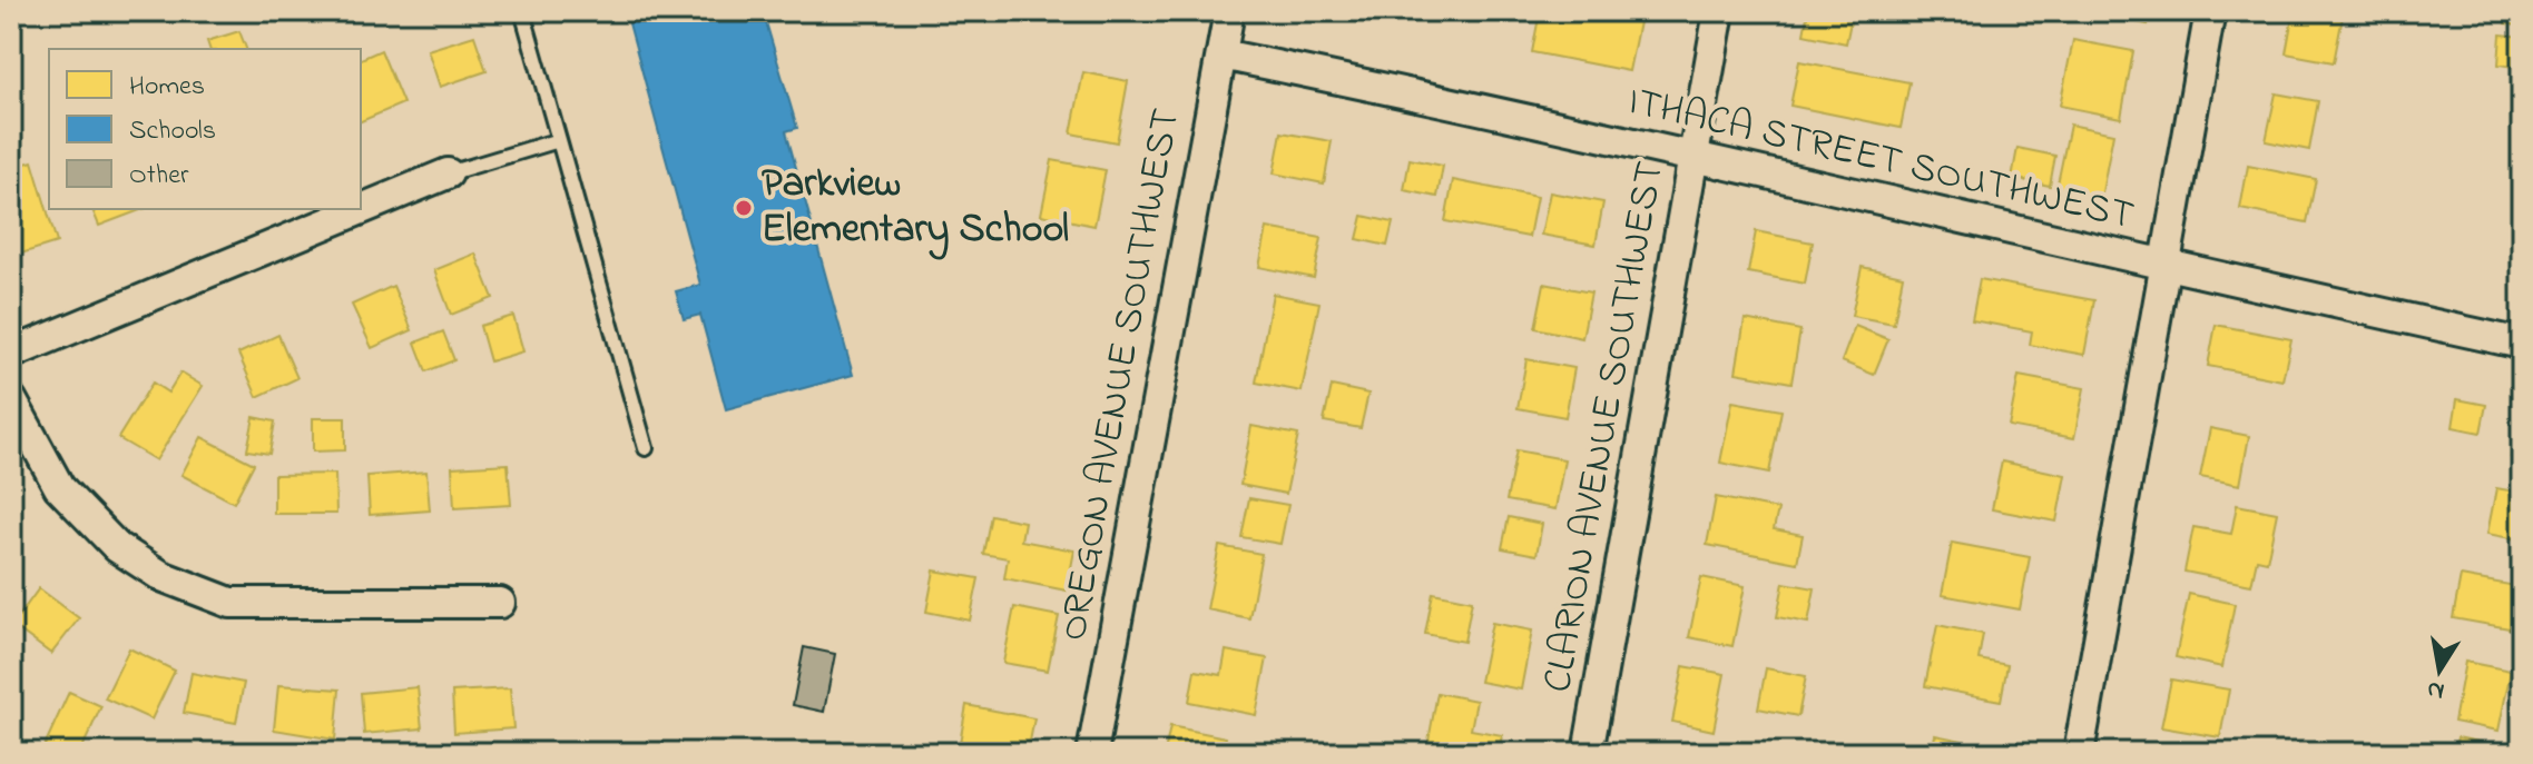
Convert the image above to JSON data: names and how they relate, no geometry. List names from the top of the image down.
{
  "streets": {
    "street": ["ITHACA STREET SOUTHWEST", "OREGON AVENUE SOUTHWEST", "CLARION AVENUE SOUTHWEST"]
  },
  "crossings": [
    ["ITHACA STREET SOUTHWEST", "OREGON AVENUE SOUTHWEST"],
    ["ITHACA STREET SOUTHWEST", "CLARION AVENUE SOUTHWEST"]
  ],
  "places": ["Parkview Elementary School"],
  "legend": ["Homes", "Schools", "Other"],
  "north": "bottom"
}
